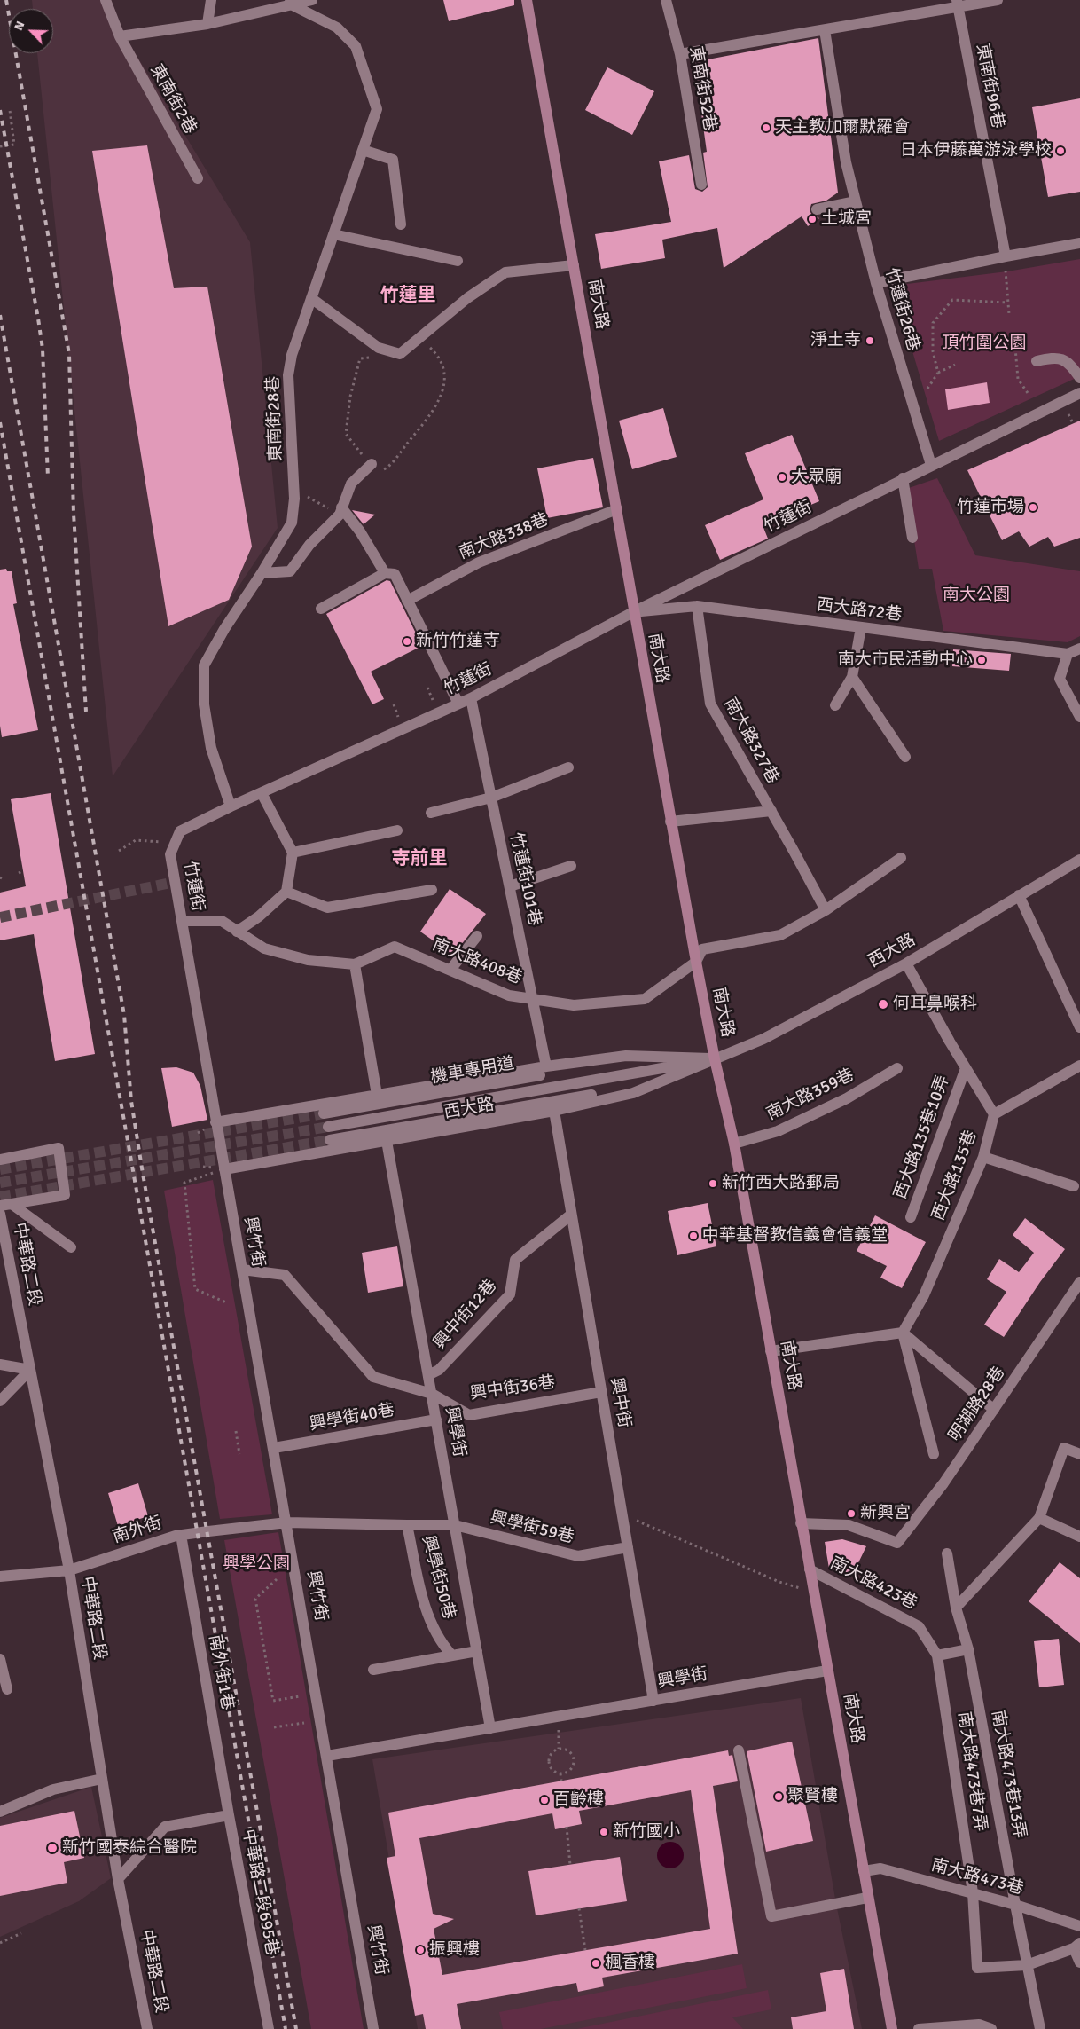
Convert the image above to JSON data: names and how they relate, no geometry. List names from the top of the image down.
{
  "streets": {
    "main road": ["南大路"],
    "street": [
      "東南街96巷",
      "東南街52巷",
      "東南街2巷",
      "竹蓮街26巷",
      "東南街28巷",
      "竹蓮街",
      "南大路338巷",
      "西大路72巷",
      "南大路327巷",
      "竹蓮街101巷",
      "西大路",
      "南大路408巷",
      "機車專用道",
      "南大路359巷",
      "西大路135巷10弄",
      "西大路135巷",
      "興竹街",
      "中華路二段",
      "興中街12巷",
      "興中街36巷",
      "興中街",
      "明湖路28巷",
      "興學街40巷",
      "興學街",
      "興學街59巷",
      "南外街",
      "興學街50巷",
      "南大路423巷",
      "南外街1巷",
      "南大路473巷7弄",
      "南大路473巷13弄",
      "南大路473巷",
      "中華路二段695巷"
    ]
  },
  "crossings": [
    ["南大路", "竹蓮街"],
    ["南大路", "南大路338巷"],
    ["南大路", "西大路72巷"],
    ["南大路", "南大路327巷"],
    ["南大路", "西大路"],
    ["南大路", "南大路408巷"],
    ["南大路", "南大路359巷"],
    ["南大路", "明湖路28巷"],
    ["南大路", "興學街"],
    ["南大路", "南大路423巷"],
    ["南大路", "南大路473巷"],
    ["竹蓮街26巷", "竹蓮街"],
    ["東南街28巷", "竹蓮街"],
    ["竹蓮街", "西大路72巷"],
    ["竹蓮街", "竹蓮街101巷"],
    ["竹蓮街", "西大路"],
    ["竹蓮街", "興竹街"],
    ["西大路72巷", "南大路327巷"],
    ["竹蓮街101巷", "西大路"],
    ["竹蓮街101巷", "南大路408巷"],
    ["西大路", "機車專用道"],
    ["西大路", "西大路135巷"],
    ["西大路", "興竹街"],
    ["西大路", "興中街"],
    ["西大路", "興學街"],
    ["西大路135巷10弄", "西大路135巷"],
    ["興竹街", "興中街36巷"],
    ["興竹街", "興學街40巷"],
    ["興竹街", "興學街"],
    ["興竹街", "南外街"],
    ["中華路二段", "南外街"],
    ["中華路二段", "中華路二段695巷"],
    ["興中街12巷", "興中街"],
    ["興中街12巷", "興學街"],
    ["興中街36巷", "興中街"],
    ["興中街36巷", "興學街"],
    ["興中街", "興學街"],
    ["興中街", "興學街59巷"],
    ["興學街40巷", "興學街"],
    ["興學街", "興學街59巷"],
    ["興學街", "興學街50巷"],
    ["興學街59巷", "興學街50巷"],
    ["南外街", "興學街50巷"],
    ["南外街", "南外街1巷"],
    ["南大路423巷", "南大路473巷7弄"],
    ["南外街1巷", "中華路二段695巷"],
    ["南大路473巷7弄", "南大路473巷13弄"],
    ["南大路473巷7弄", "南大路473巷"],
    ["南大路473巷13弄", "南大路473巷"]
  ],
  "districts": ["竹蓮里", "寺前里"],
  "parks": ["頂竹圍公園", "南大公園", "興學公園"],
  "places": [
    "天主教加爾默羅會",
    "日本伊藤萬游泳學校",
    "土城宮",
    "淨土寺",
    "大眾廟",
    "竹蓮市場",
    "新竹竹蓮寺",
    "南大市民活動中心",
    "何耳鼻喉科",
    "新竹西大路郵局",
    "中華基督教信義會信義堂",
    "新興宮",
    "聚賢樓",
    "百齡樓",
    "新竹國小",
    "新竹國泰綜合醫院",
    "振興樓",
    "楓香樓"
  ],
  "north": "top left"
}
